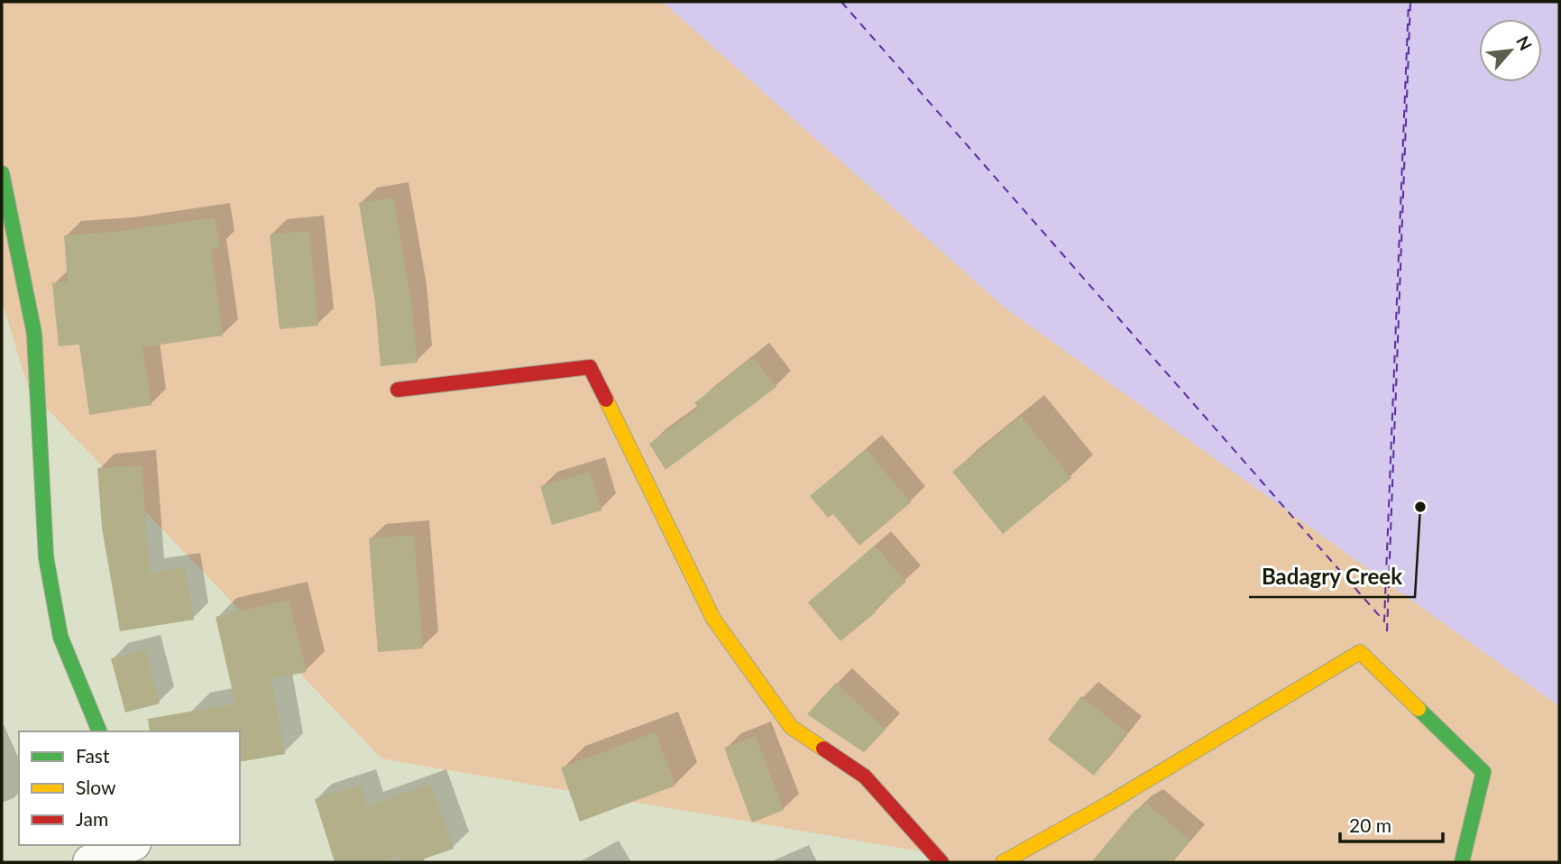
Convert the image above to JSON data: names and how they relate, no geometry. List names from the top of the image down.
{
  "places": ["Badagry Creek"],
  "legend": ["Fast", "Slow", "Jam"],
  "scale_bar": "20 m",
  "north": "top right"
}
